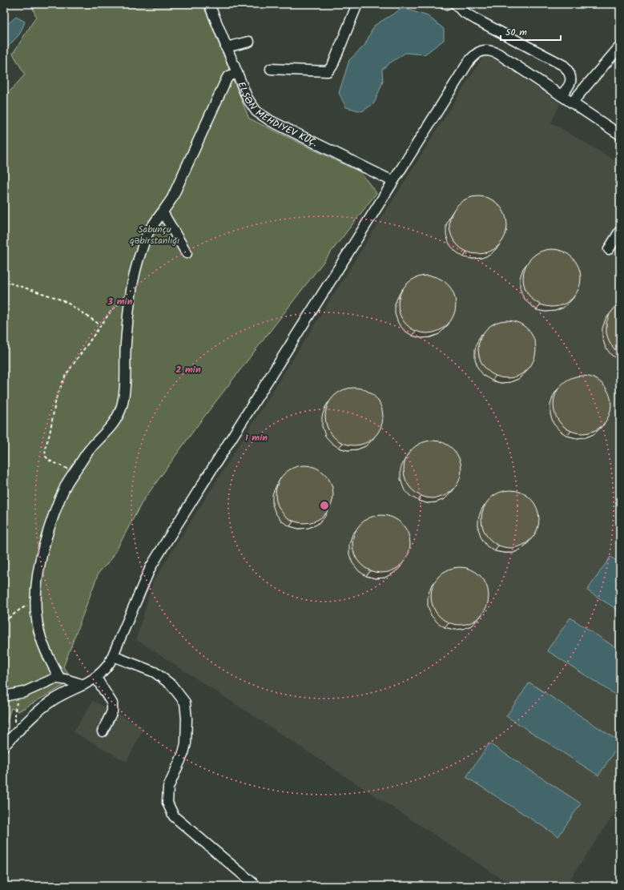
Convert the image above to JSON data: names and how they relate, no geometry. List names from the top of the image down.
{
  "streets": {
    "street": ["ELŞƏN MEHDIYEV KÜÇ."]
  },
  "parks": ["Sabunçu qəbirstanlığı"],
  "scale_bar": "50 m",
  "rings": ["3 min", "2 min", "1 min"]
}
